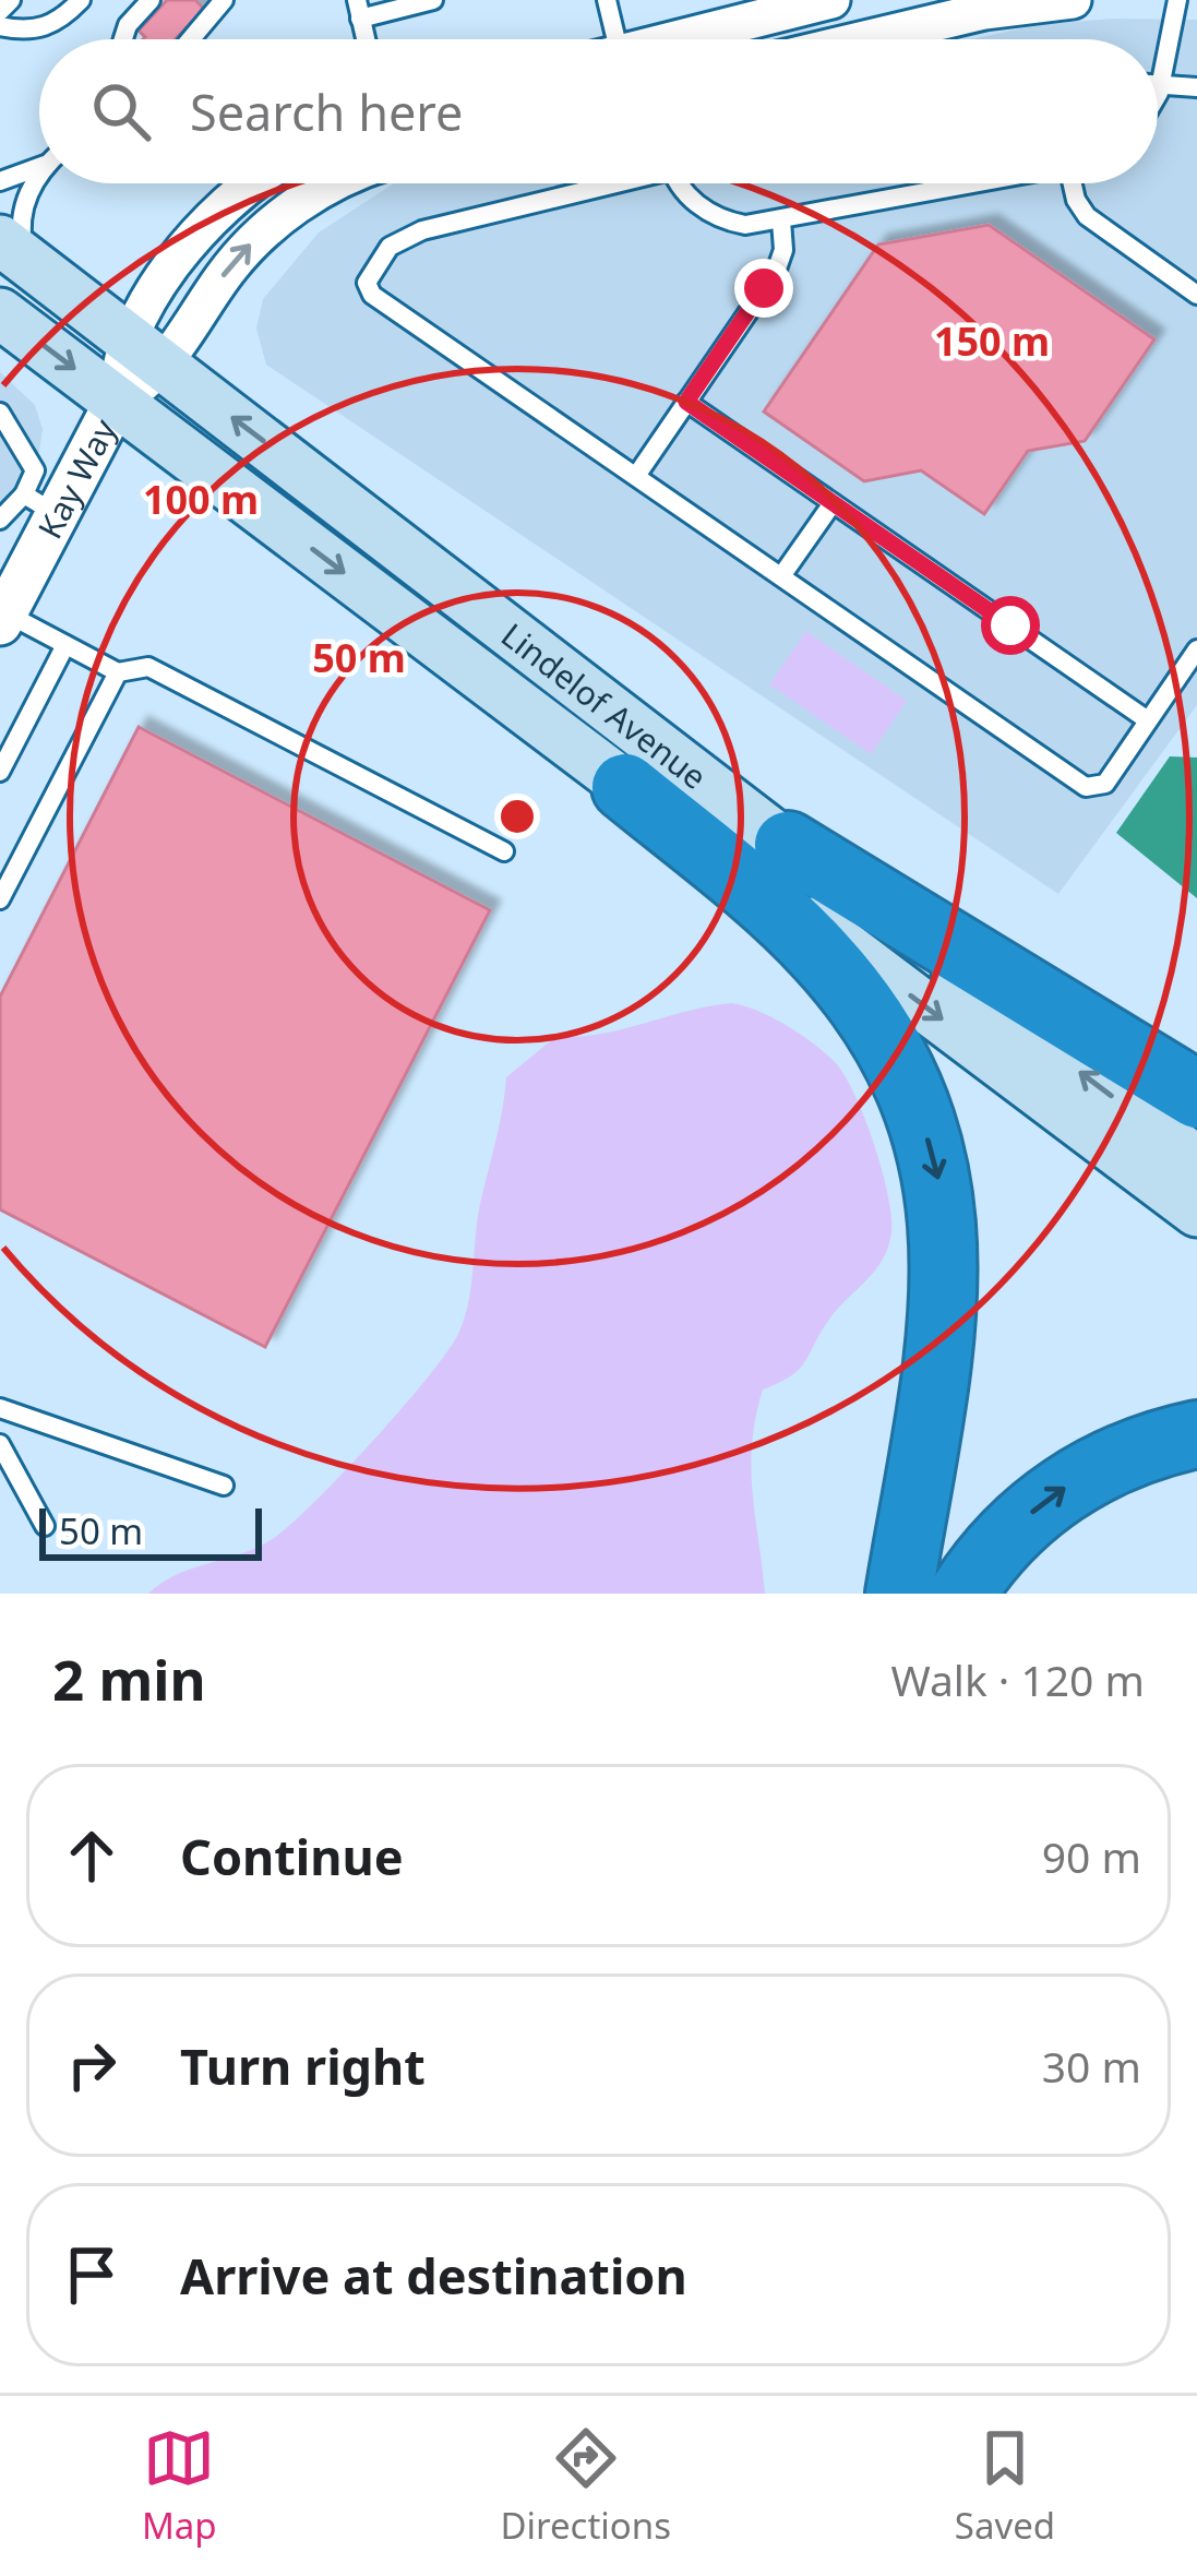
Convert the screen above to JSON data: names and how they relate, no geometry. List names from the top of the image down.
{
  "streets": {
    "main road": ["Lindelof Avenue"],
    "street": ["Kay Way"]
  },
  "crossings": [
    ["Kay Way", "Lindelof Avenue"]
  ],
  "scale_bar": "50 m",
  "page": {
    "search": "Search here",
    "scale": "50 m",
    "heading": ["2 min", "Walk · 120 m"],
    "list": [
      ["Continue", "90 m"],
      ["Turn right", "30 m"],
      "Arrive at destination"
    ],
    "nav": ["Map", "Directions", "Saved"]
  },
  "rings": ["150 m", "100 m", "50 m"]
}
